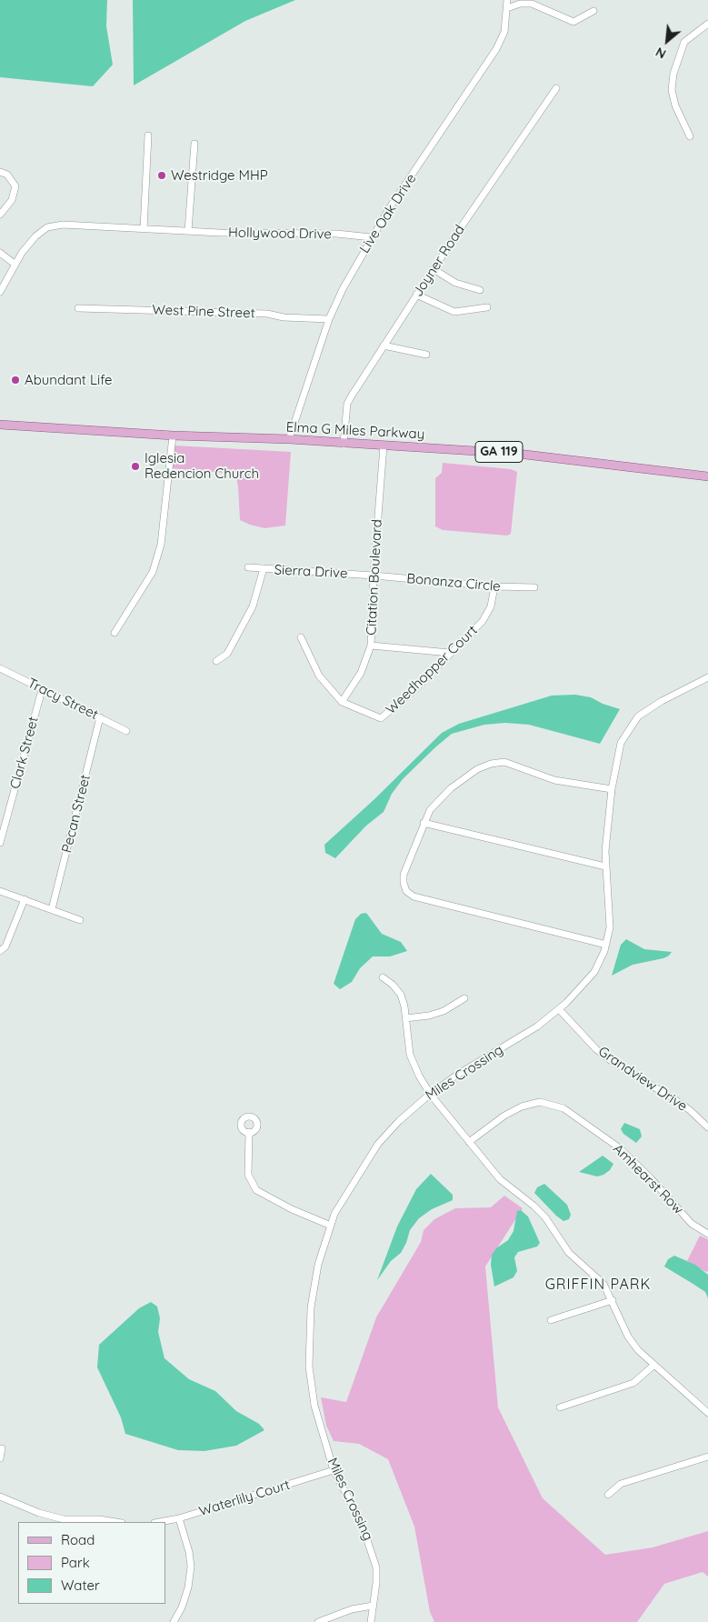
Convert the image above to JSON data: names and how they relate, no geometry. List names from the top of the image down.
{
  "streets": {
    "main road": ["Elma G Miles Parkway", "GA 119"],
    "street": [
      "Live Oak Drive",
      "Hollywood Drive",
      "Joyner Road",
      "West Pine Street",
      "Sierra Drive",
      "Citation Boulevard",
      "Bonanza Circle",
      "Weedhopper Court",
      "Tracy Street",
      "Clark Street",
      "Pecan Street",
      "Miles Crossing",
      "Grandview Drive",
      "Amhearst Row",
      "Waterlily Court"
    ]
  },
  "crossings": [
    ["Live Oak Drive", "Hollywood Drive"],
    ["Live Oak Drive", "West Pine Street"],
    ["Live Oak Drive", "Elma G Miles Parkway"],
    ["Joyner Road", "Elma G Miles Parkway"],
    ["Elma G Miles Parkway", "Citation Boulevard"],
    ["Sierra Drive", "Citation Boulevard"],
    ["Sierra Drive", "Bonanza Circle"],
    ["Citation Boulevard", "Bonanza Circle"],
    ["Citation Boulevard", "Weedhopper Court"],
    ["Bonanza Circle", "Weedhopper Court"],
    ["Tracy Street", "Clark Street"],
    ["Tracy Street", "Pecan Street"],
    ["Miles Crossing", "Grandview Drive"],
    ["Miles Crossing", "Waterlily Court"]
  ],
  "districts": ["GRIFFIN PARK"],
  "places": ["Westridge MHP", "Abundant Life", "Iglesia Redencion Church"],
  "legend": ["Road", "Park", "Water"],
  "north": "bottom left"
}
